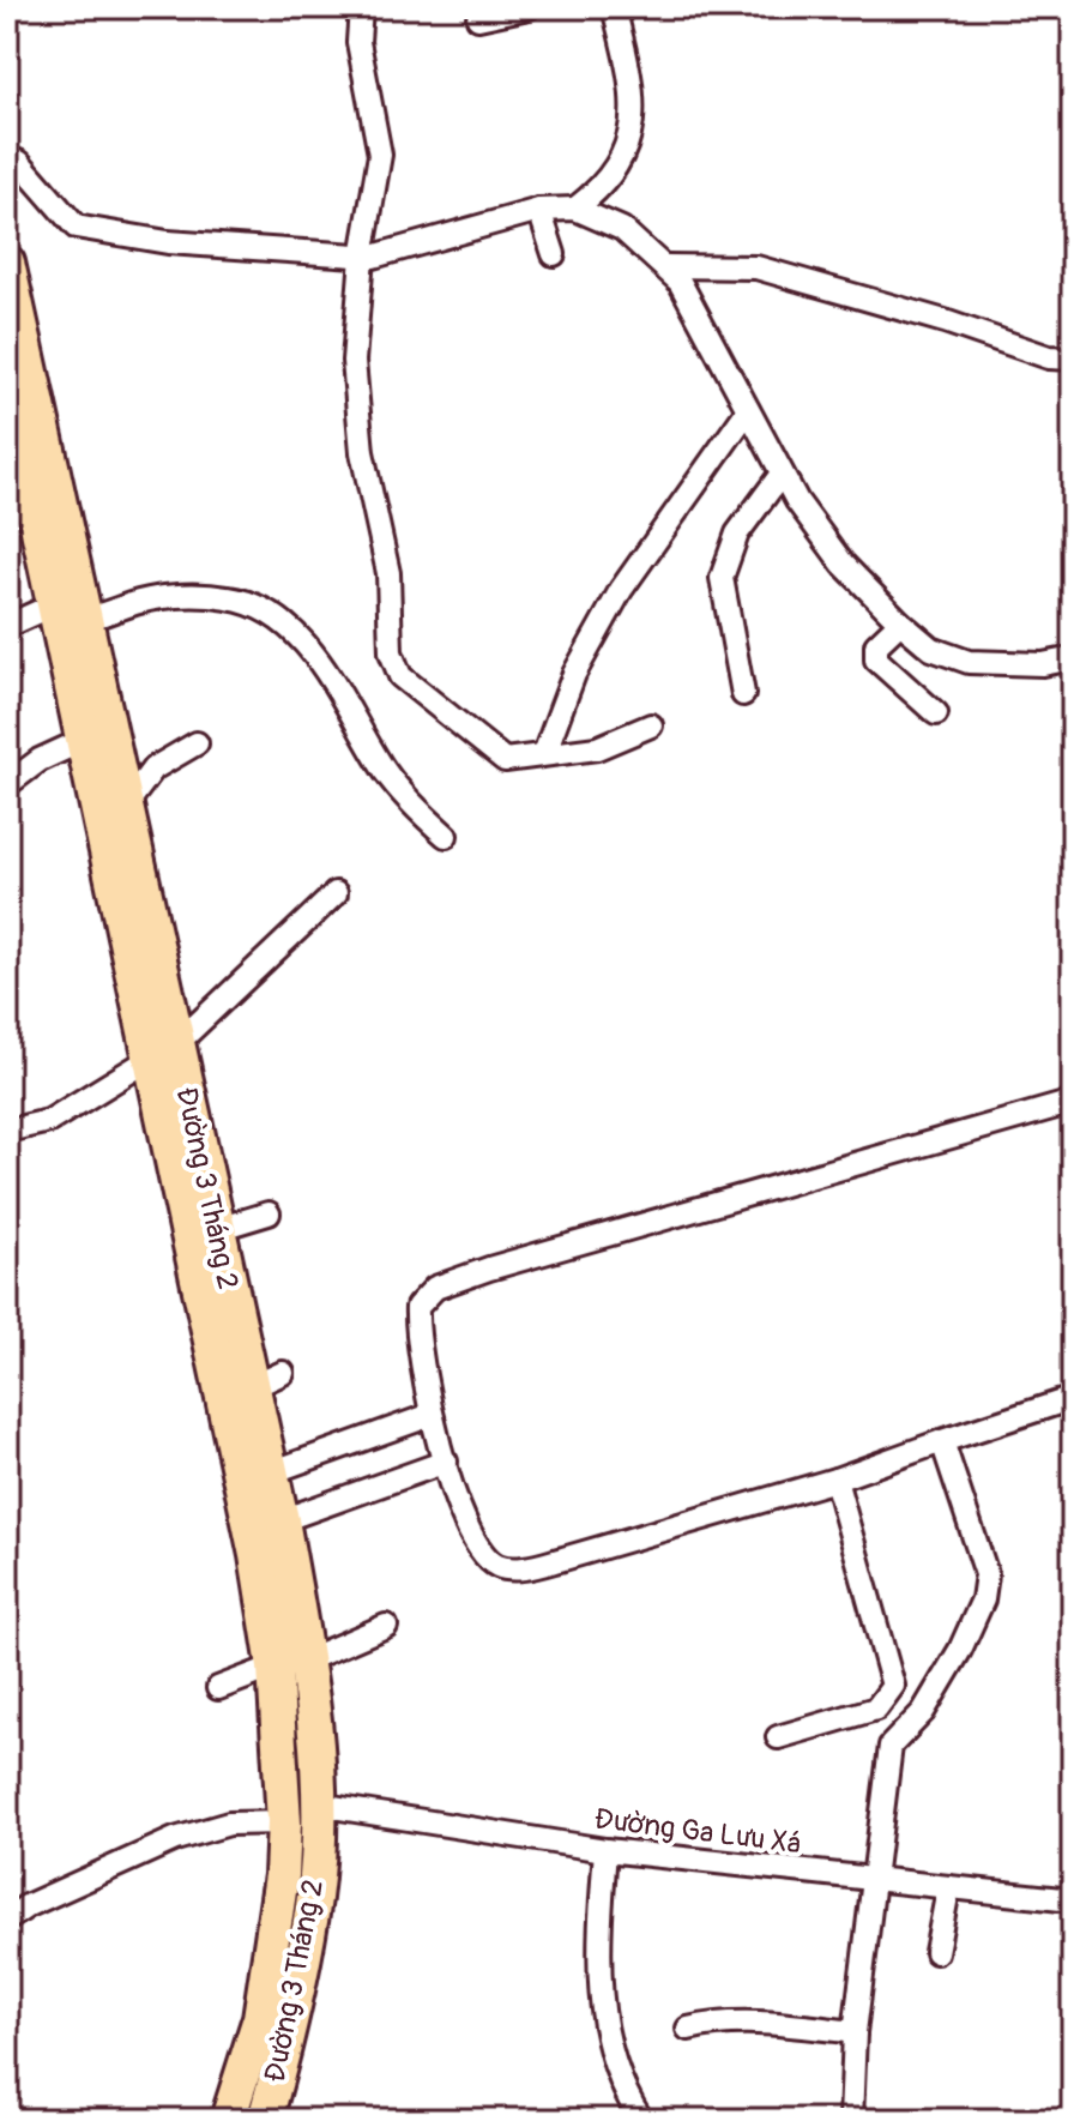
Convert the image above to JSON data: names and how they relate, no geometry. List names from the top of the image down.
{
  "streets": {
    "highway": ["Đường 3 Tháng 2"],
    "street": ["Đường Ga Lưu Xá"]
  },
  "crossings": [
    ["Đường 3 Tháng 2", "Đường Ga Lưu Xá"]
  ]
}
